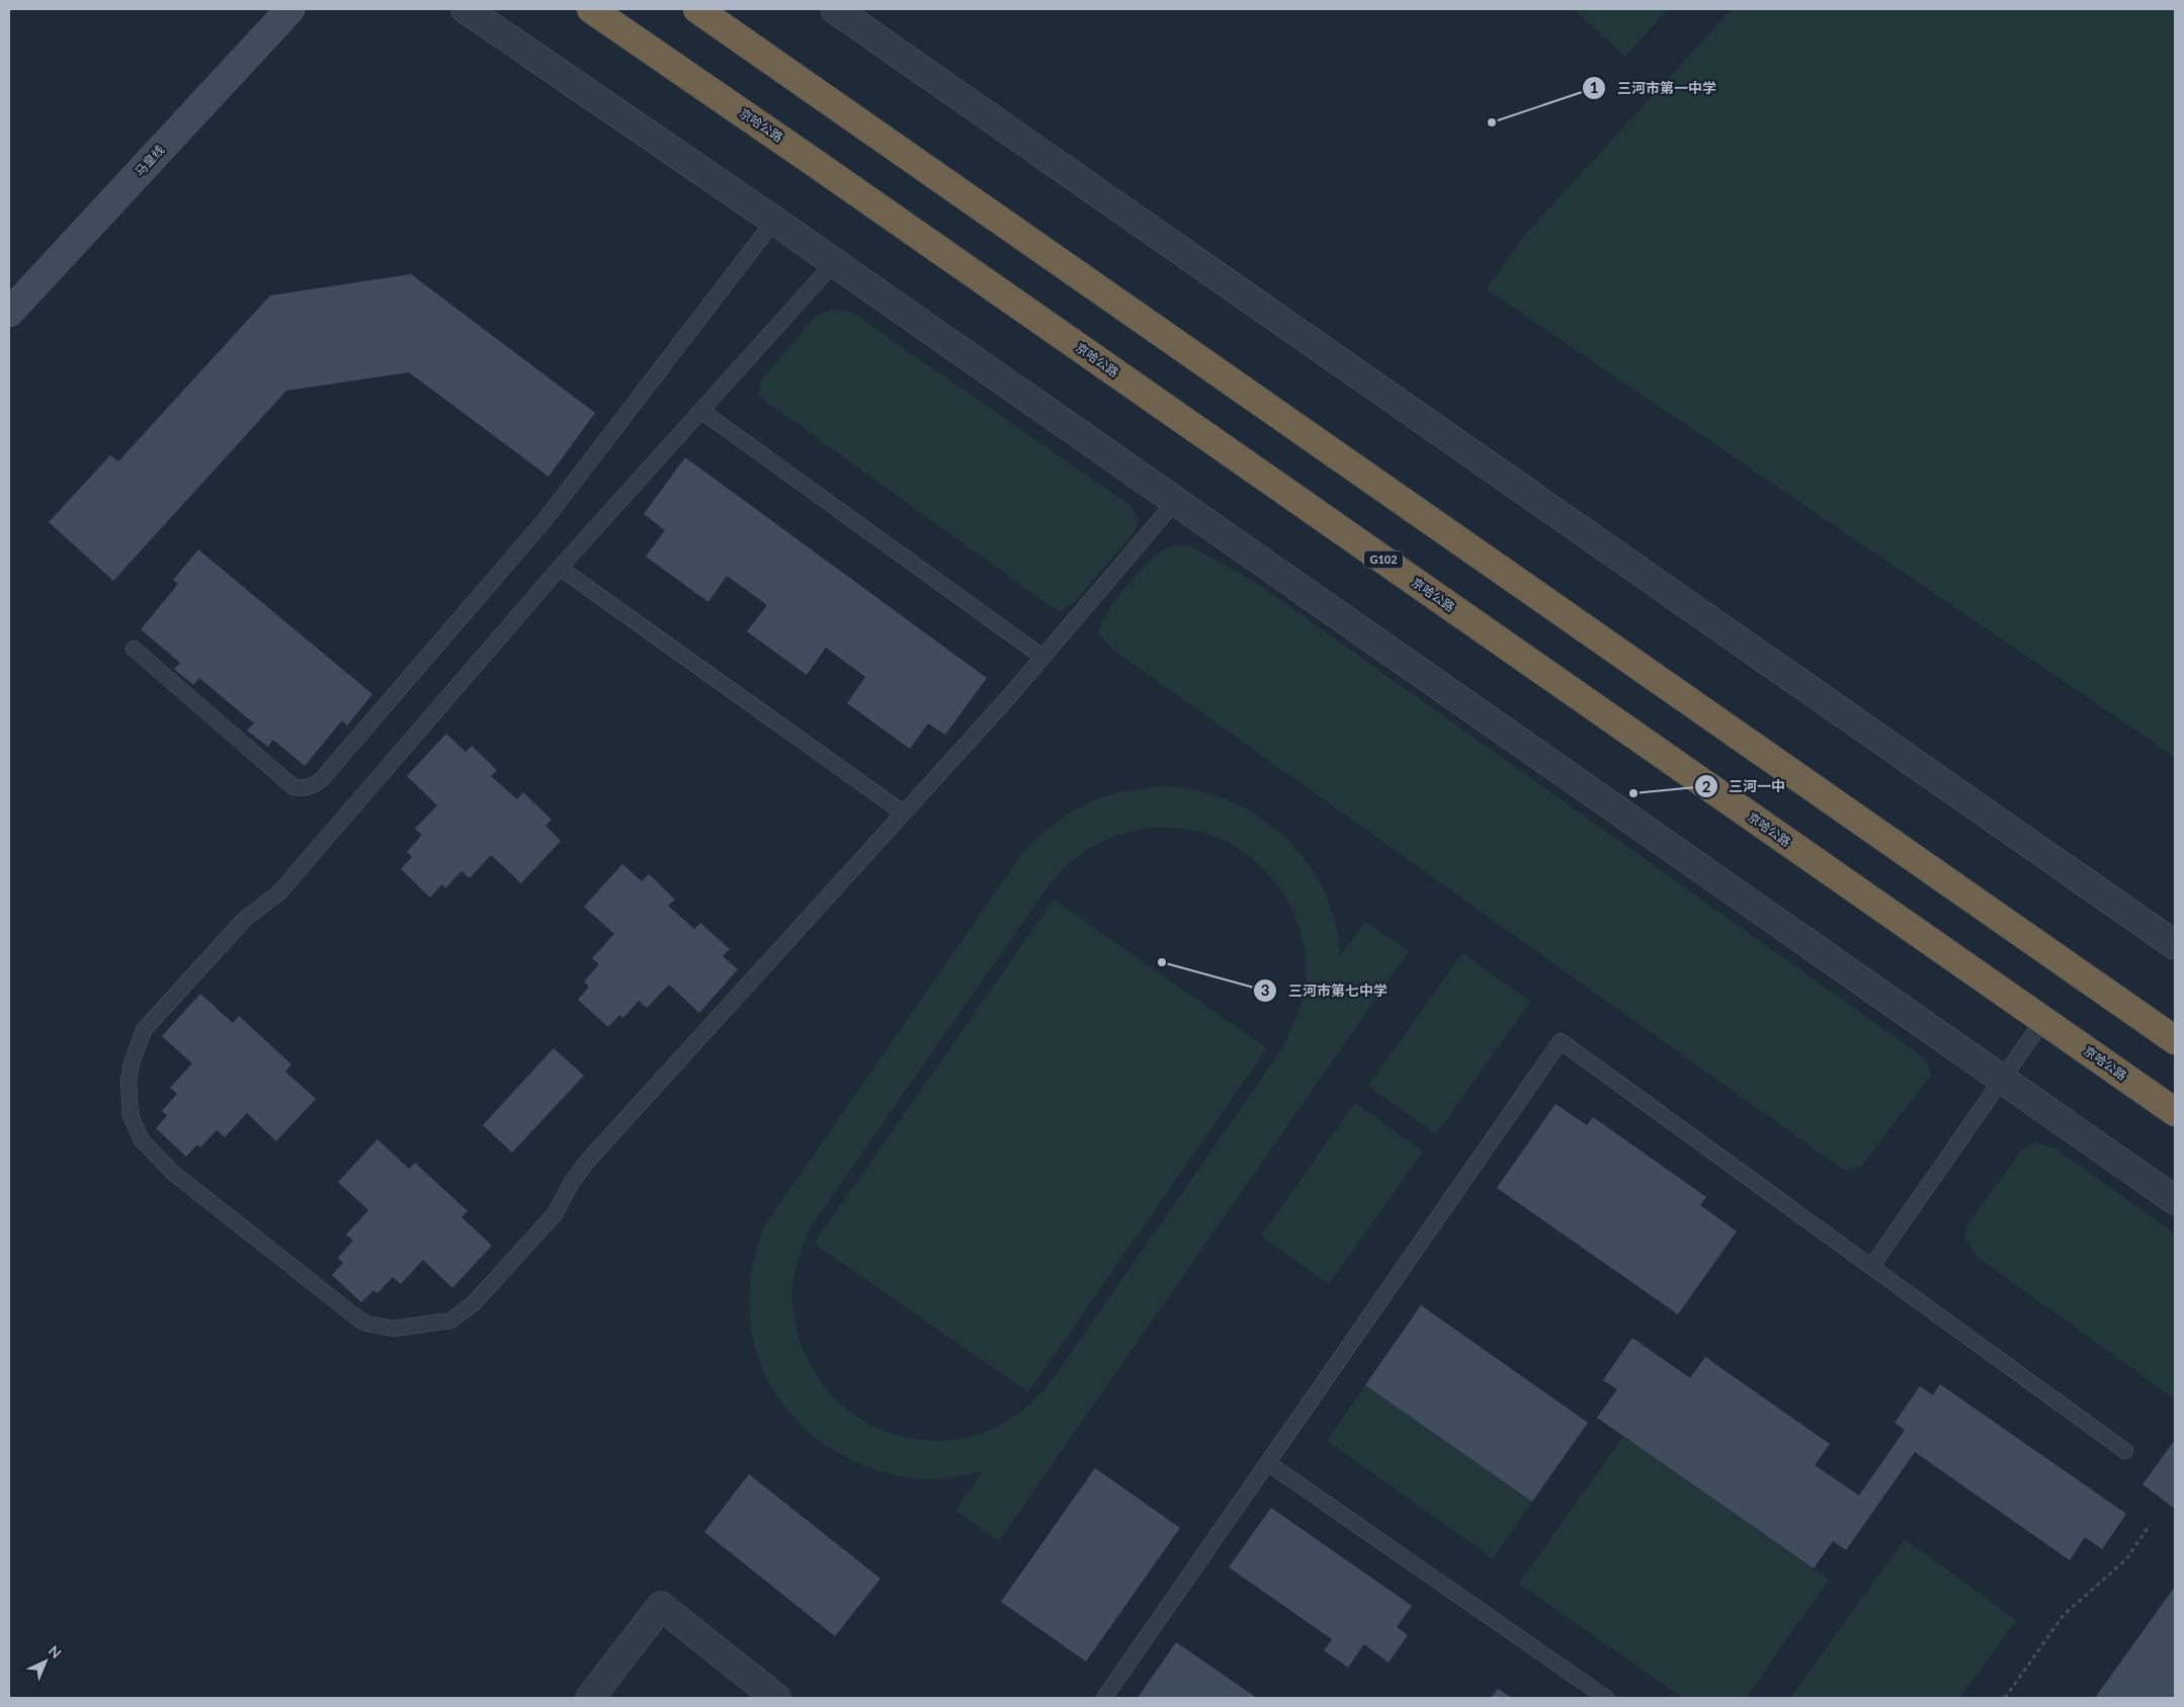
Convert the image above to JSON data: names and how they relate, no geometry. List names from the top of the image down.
{
  "streets": {
    "highway": ["京哈公路", "G102"],
    "main road": ["马皇线"]
  },
  "places": ["三河市第一中学", "三河一中", "三河市第七中学"],
  "north": "top right"
}
